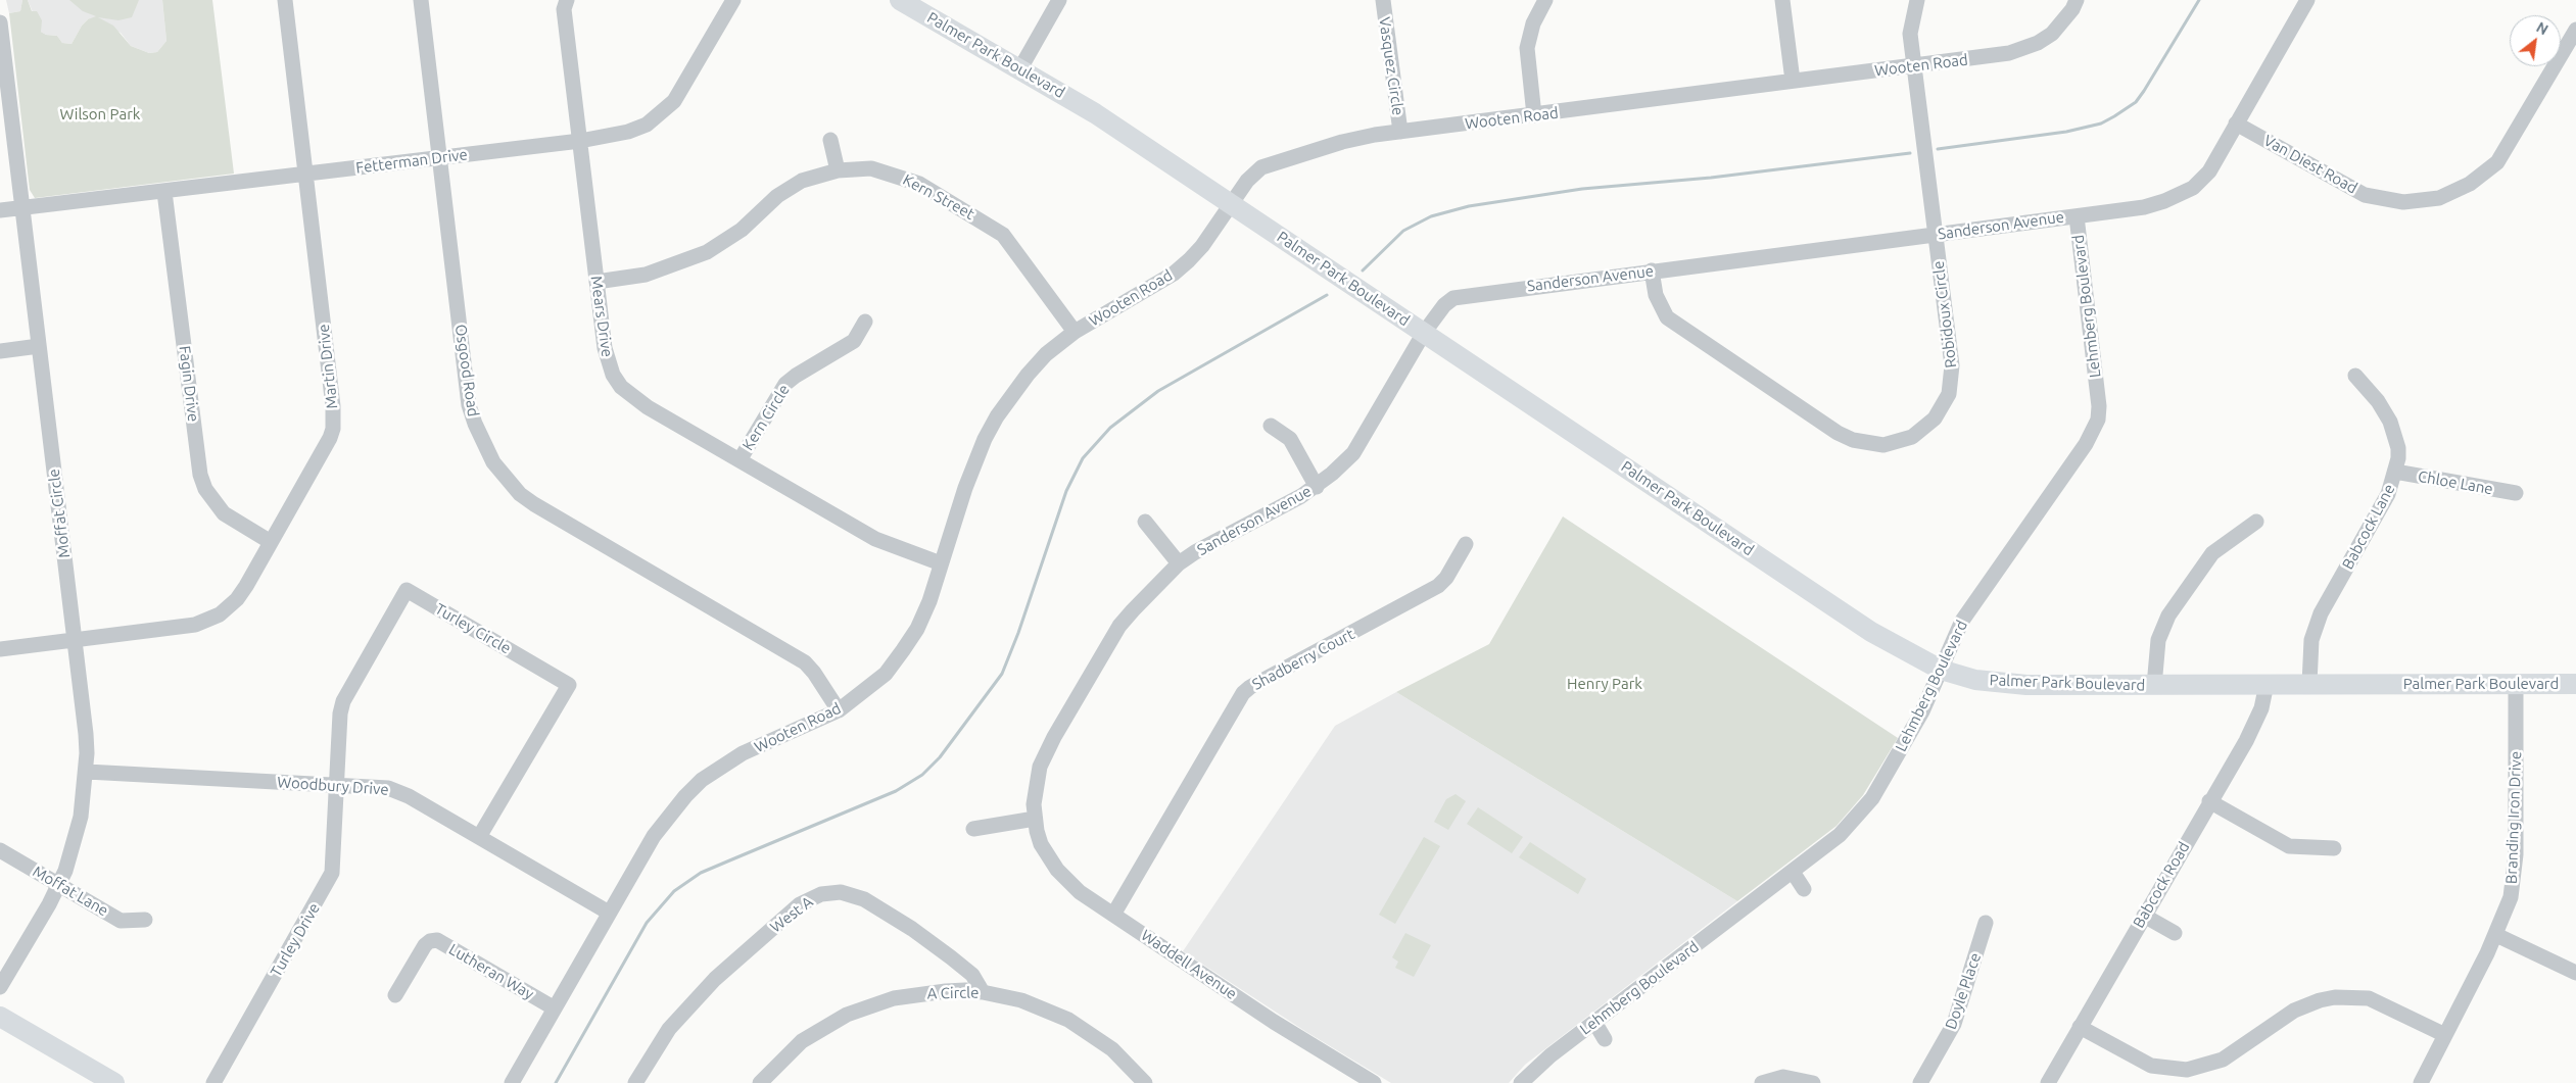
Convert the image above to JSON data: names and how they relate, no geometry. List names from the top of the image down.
{
  "streets": {
    "main road": ["Palmer Park Boulevard"],
    "street": [
      "Wooten Road",
      "Vasquez Circle",
      "Fetterman Drive",
      "Van Diest Road",
      "Kern Street",
      "Sanderson Avenue",
      "Lehmberg Boulevard",
      "Robidoux Circle",
      "Mears Drive",
      "Martin Drive",
      "Osgood Road",
      "Fagin Drive",
      "Kern Circle",
      "Chloe Lane",
      "Moffat Circle",
      "Babcock Lane",
      "Turley Circle",
      "Shadberry Court",
      "Woodbury Drive",
      "Branding Iron Drive",
      "Babcock Road",
      "Moffat Lane",
      "West A",
      "Turley Drive",
      "Waddell Avenue",
      "Lutheran Way",
      "Doyle Place",
      "A Circle"
    ]
  },
  "crossings": [
    ["Palmer Park Boulevard", "Wooten Road"],
    ["Palmer Park Boulevard", "Sanderson Avenue"],
    ["Palmer Park Boulevard", "Lehmberg Boulevard"],
    ["Palmer Park Boulevard", "Babcock Lane"],
    ["Palmer Park Boulevard", "Branding Iron Drive"],
    ["Palmer Park Boulevard", "Babcock Road"],
    ["Wooten Road", "Vasquez Circle"],
    ["Wooten Road", "Kern Street"],
    ["Wooten Road", "Robidoux Circle"],
    ["Wooten Road", "Mears Drive"],
    ["Wooten Road", "Osgood Road"],
    ["Wooten Road", "Woodbury Drive"],
    ["Wooten Road", "Lutheran Way"],
    ["Fetterman Drive", "Mears Drive"],
    ["Fetterman Drive", "Martin Drive"],
    ["Fetterman Drive", "Osgood Road"],
    ["Fetterman Drive", "Fagin Drive"],
    ["Fetterman Drive", "Moffat Circle"],
    ["Van Diest Road", "Sanderson Avenue"],
    ["Kern Street", "Mears Drive"],
    ["Sanderson Avenue", "Lehmberg Boulevard"],
    ["Sanderson Avenue", "Robidoux Circle"],
    ["Sanderson Avenue", "Waddell Avenue"],
    ["Mears Drive", "Kern Circle"],
    ["Martin Drive", "Fagin Drive"],
    ["Martin Drive", "Moffat Circle"],
    ["Chloe Lane", "Babcock Lane"],
    ["Moffat Circle", "Woodbury Drive"],
    ["Moffat Circle", "Moffat Lane"],
    ["Turley Circle", "Woodbury Drive"],
    ["Turley Circle", "Turley Drive"],
    ["Shadberry Court", "Waddell Avenue"],
    ["Woodbury Drive", "Turley Drive"],
    ["West A", "A Circle"]
  ],
  "parks": ["Wilson Park", "Henry Park"],
  "north": "top right"
}
